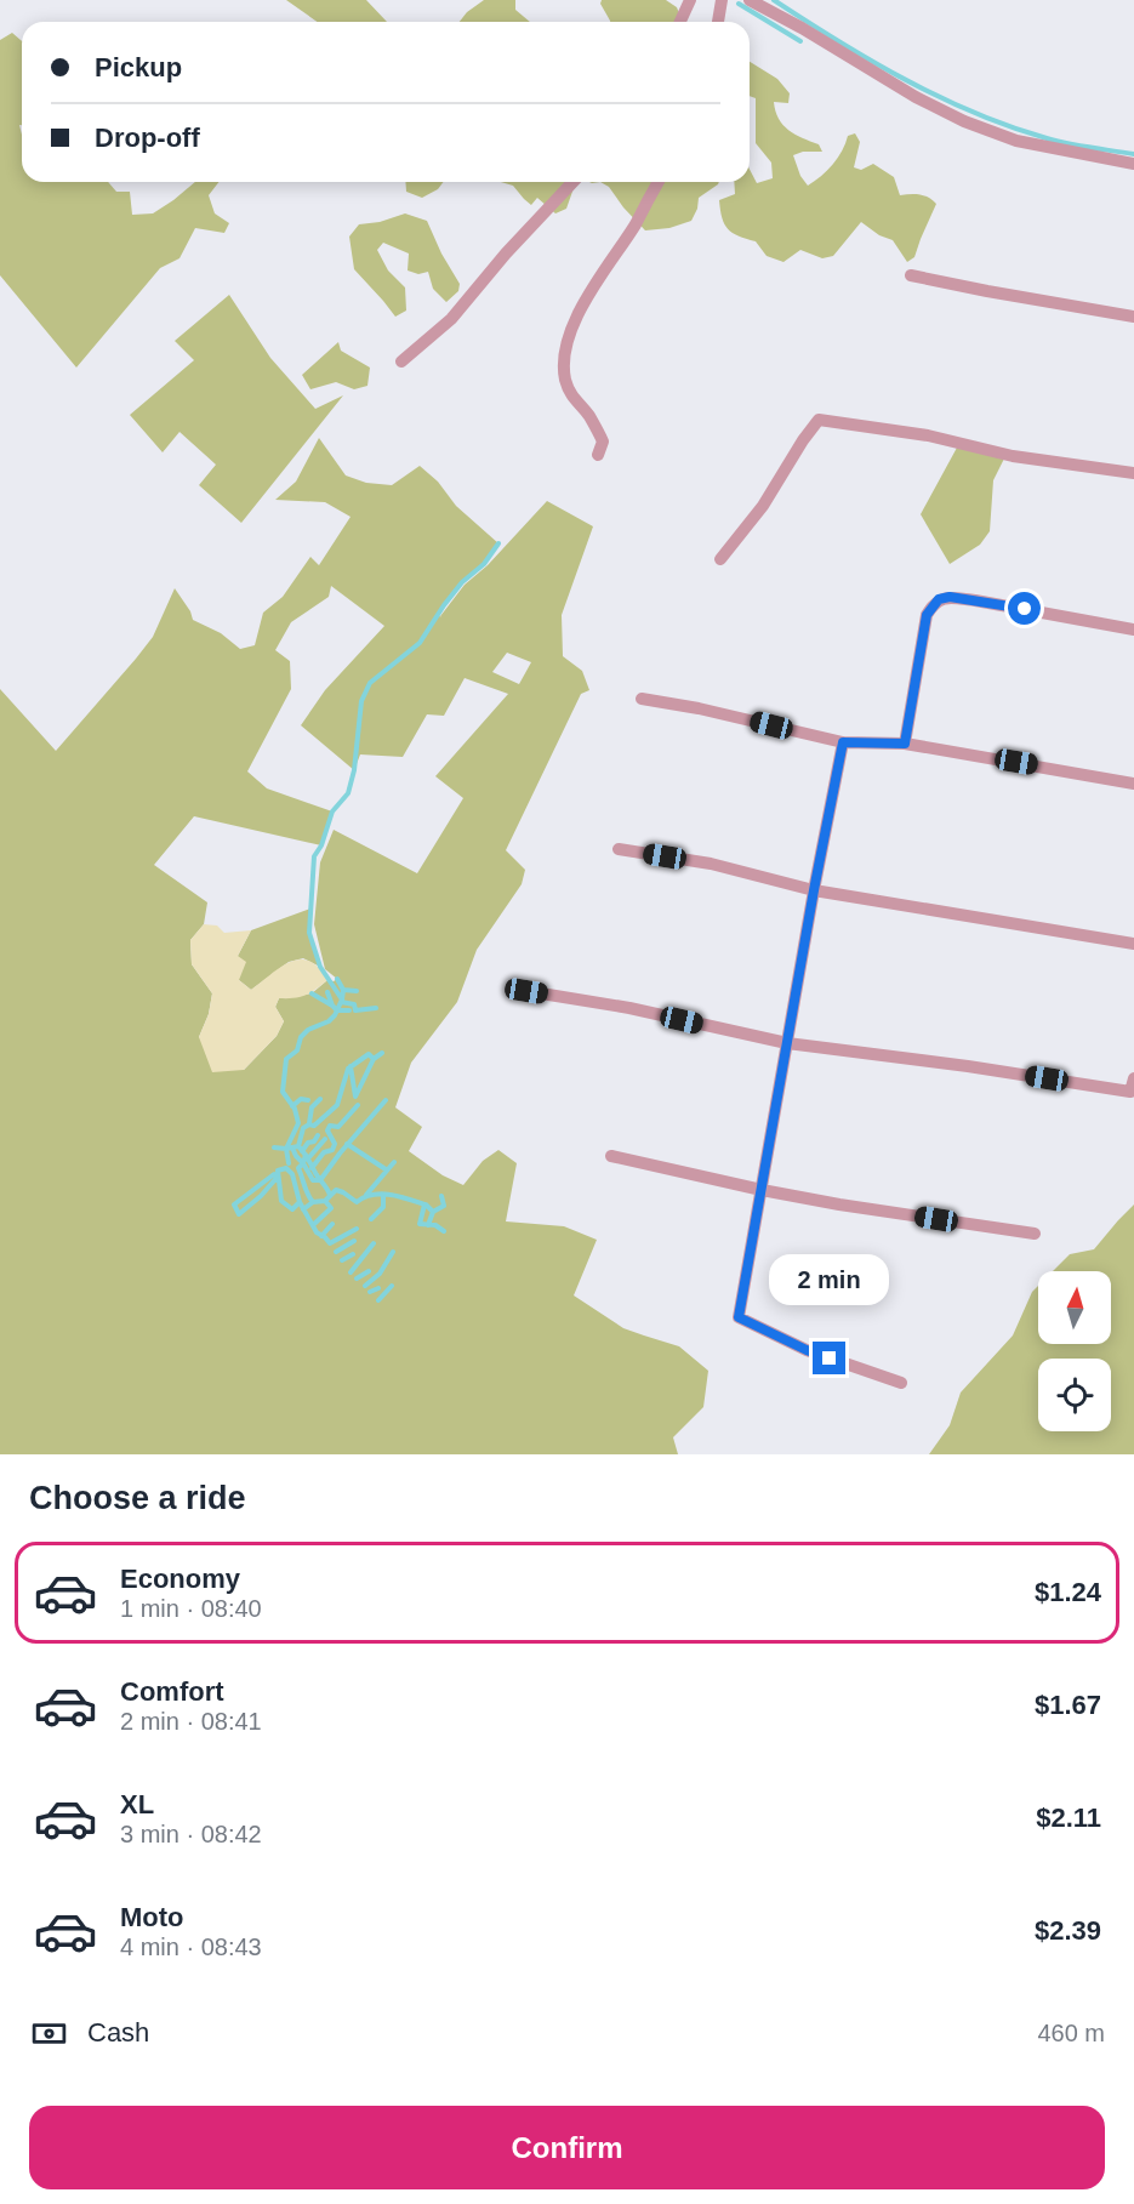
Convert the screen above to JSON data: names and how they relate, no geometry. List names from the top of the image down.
{
  "north": "top",
  "page": {
    "banner": ["Pickup", "Drop-off"],
    "bubble": "2 min",
    "heading": "Choose a ride",
    "list": [
      {
        "name": "Economy",
        "note": "1 min · 08:40",
        "value": "$1.24"
      },
      {
        "name": "Comfort",
        "note": "2 min · 08:41",
        "value": "$1.67"
      },
      {
        "name": "XL",
        "note": "3 min · 08:42",
        "value": "$2.11"
      },
      {
        "name": "Moto",
        "note": "4 min · 08:43",
        "value": "$2.39"
      }
    ],
    "pay": ["Cash", "460 m"],
    "buttons": "Confirm"
  }
}
